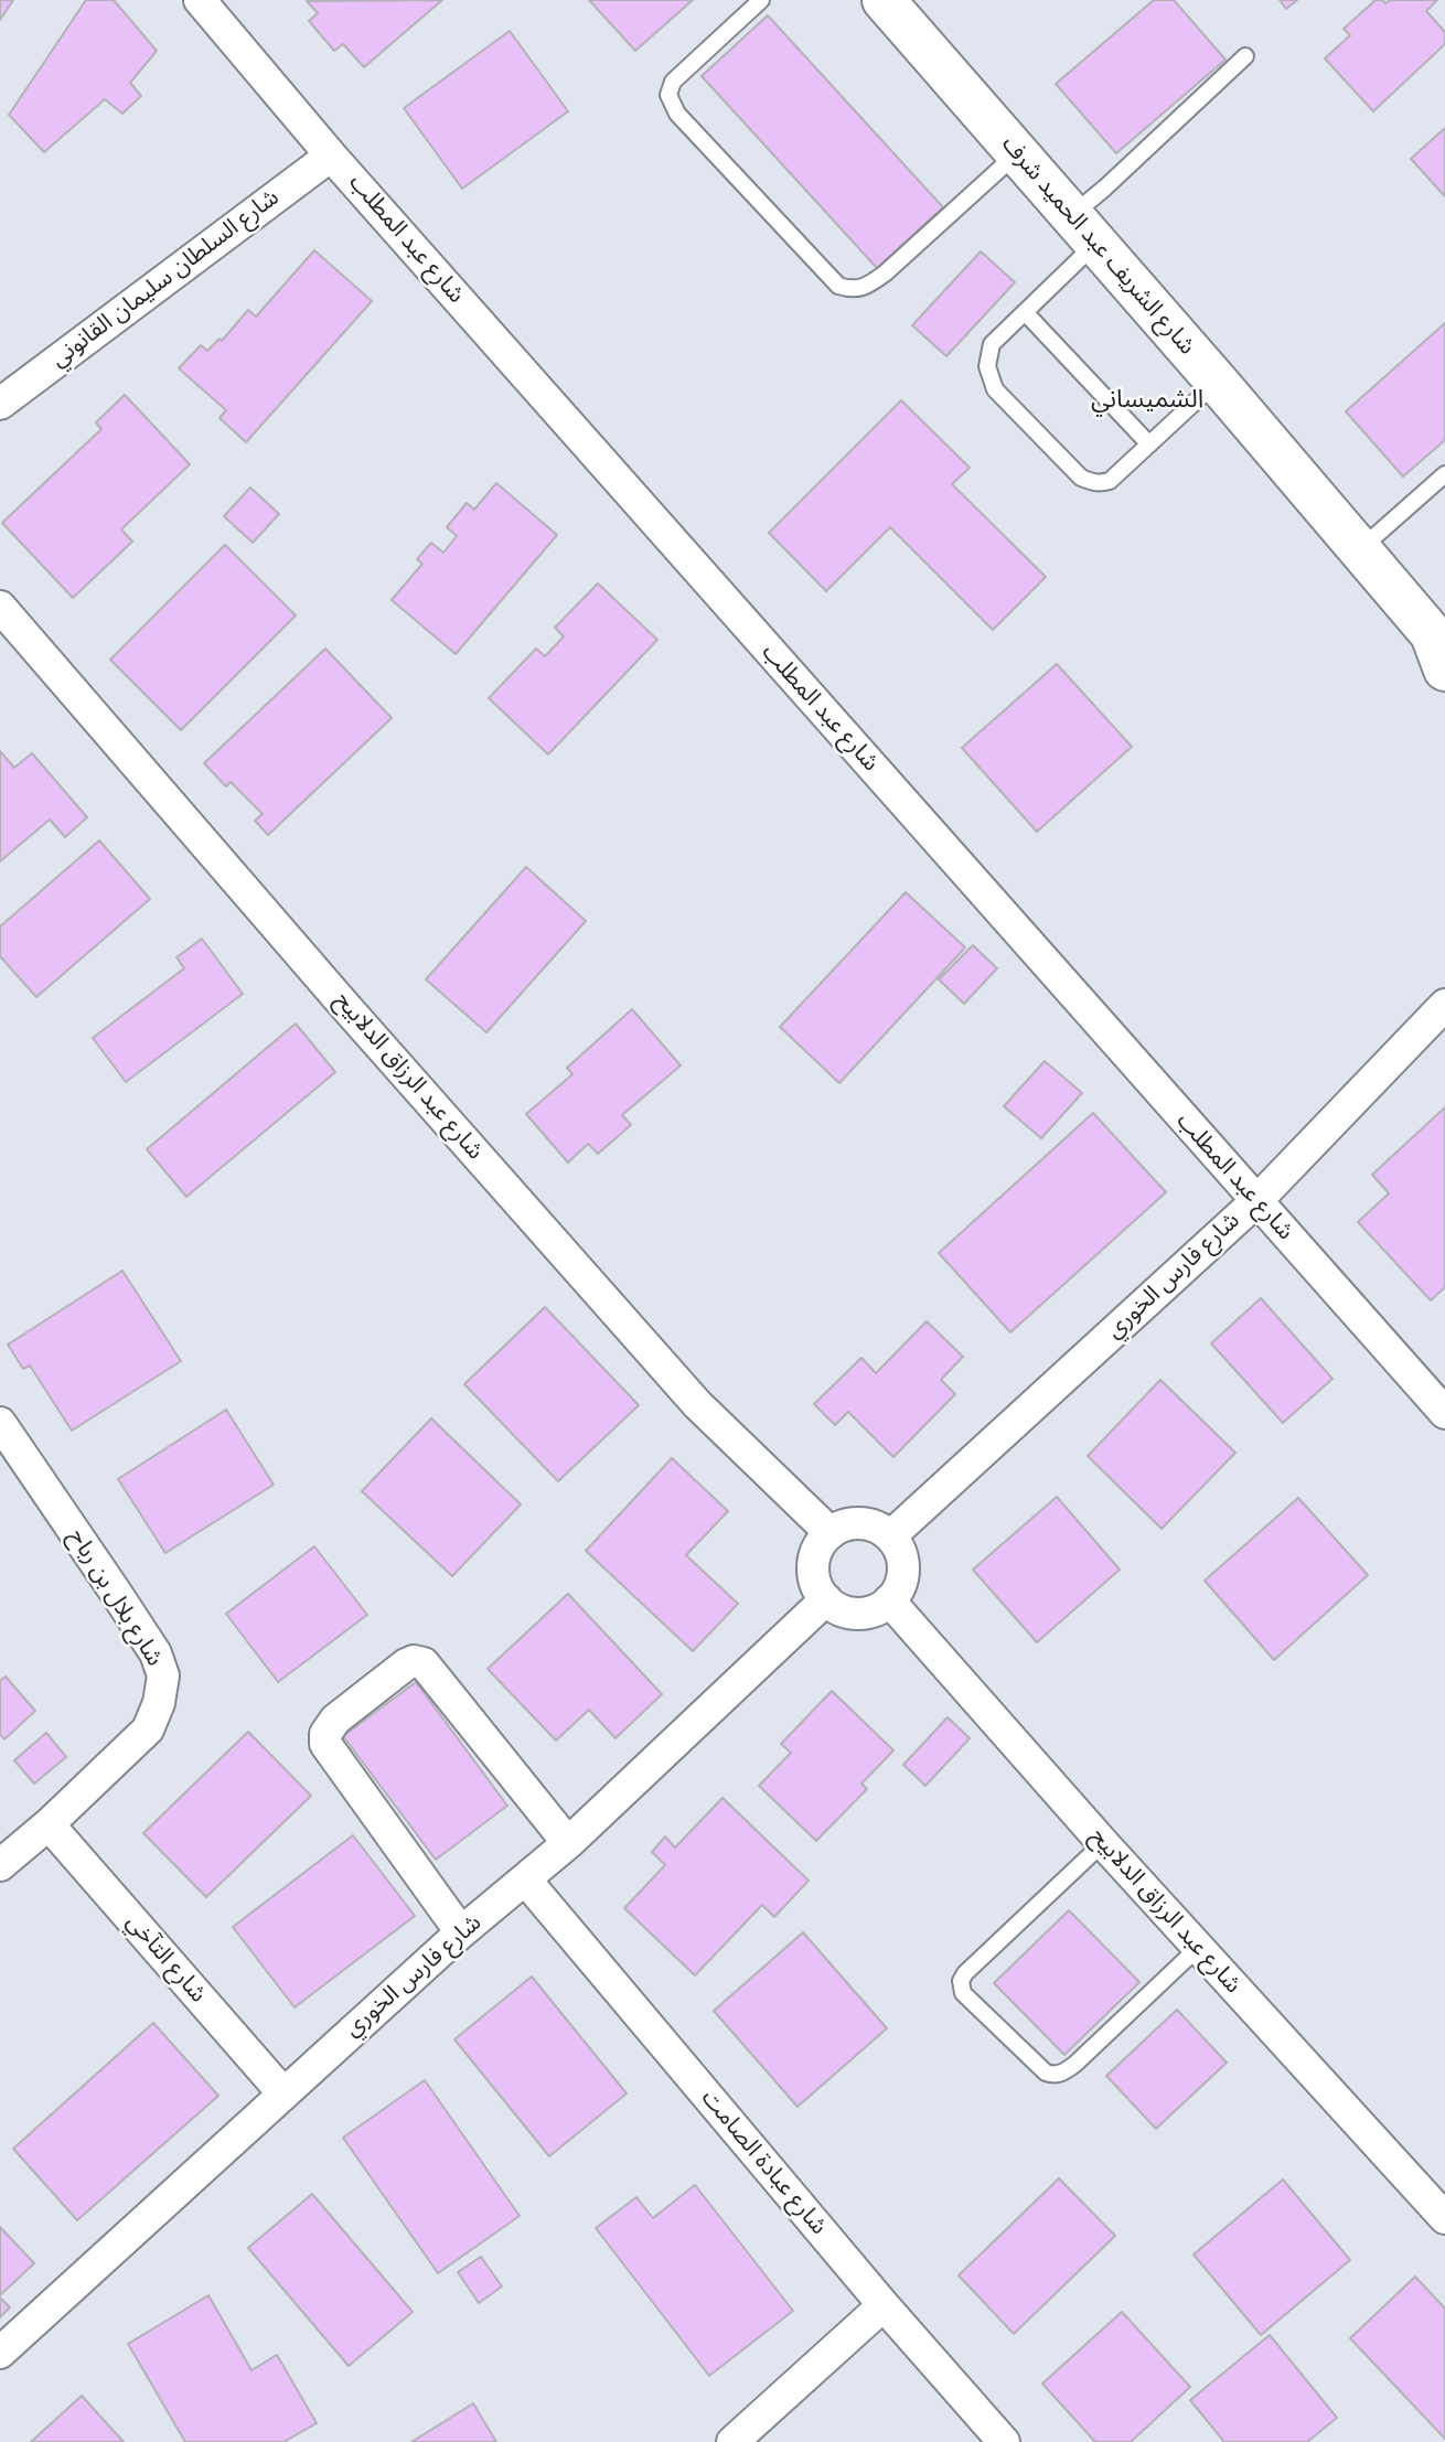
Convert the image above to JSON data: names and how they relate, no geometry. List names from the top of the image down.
{
  "streets": {
    "street": [
      "شارع عبد المطلب",
      "شارع الشريف عبد الحميد شرف",
      "شارع السلطان سليمان القانوني",
      "شارع عبد الرزاق الدلابيح",
      "شارع فارس الخوري",
      "شارع بلال بن رباح",
      "شارع التآخي",
      "شارع عبادة الصامت"
    ]
  },
  "crossings": [
    ["شارع عبد المطلب", "شارع السلطان سليمان القانوني"],
    ["شارع عبد المطلب", "شارع فارس الخوري"],
    ["شارع عبد الرزاق الدلابيح", "شارع فارس الخوري"],
    ["شارع فارس الخوري", "شارع التآخي"],
    ["شارع فارس الخوري", "شارع عبادة الصامت"],
    ["شارع بلال بن رباح", "شارع التآخي"]
  ],
  "districts": ["الشميساني"]
}
